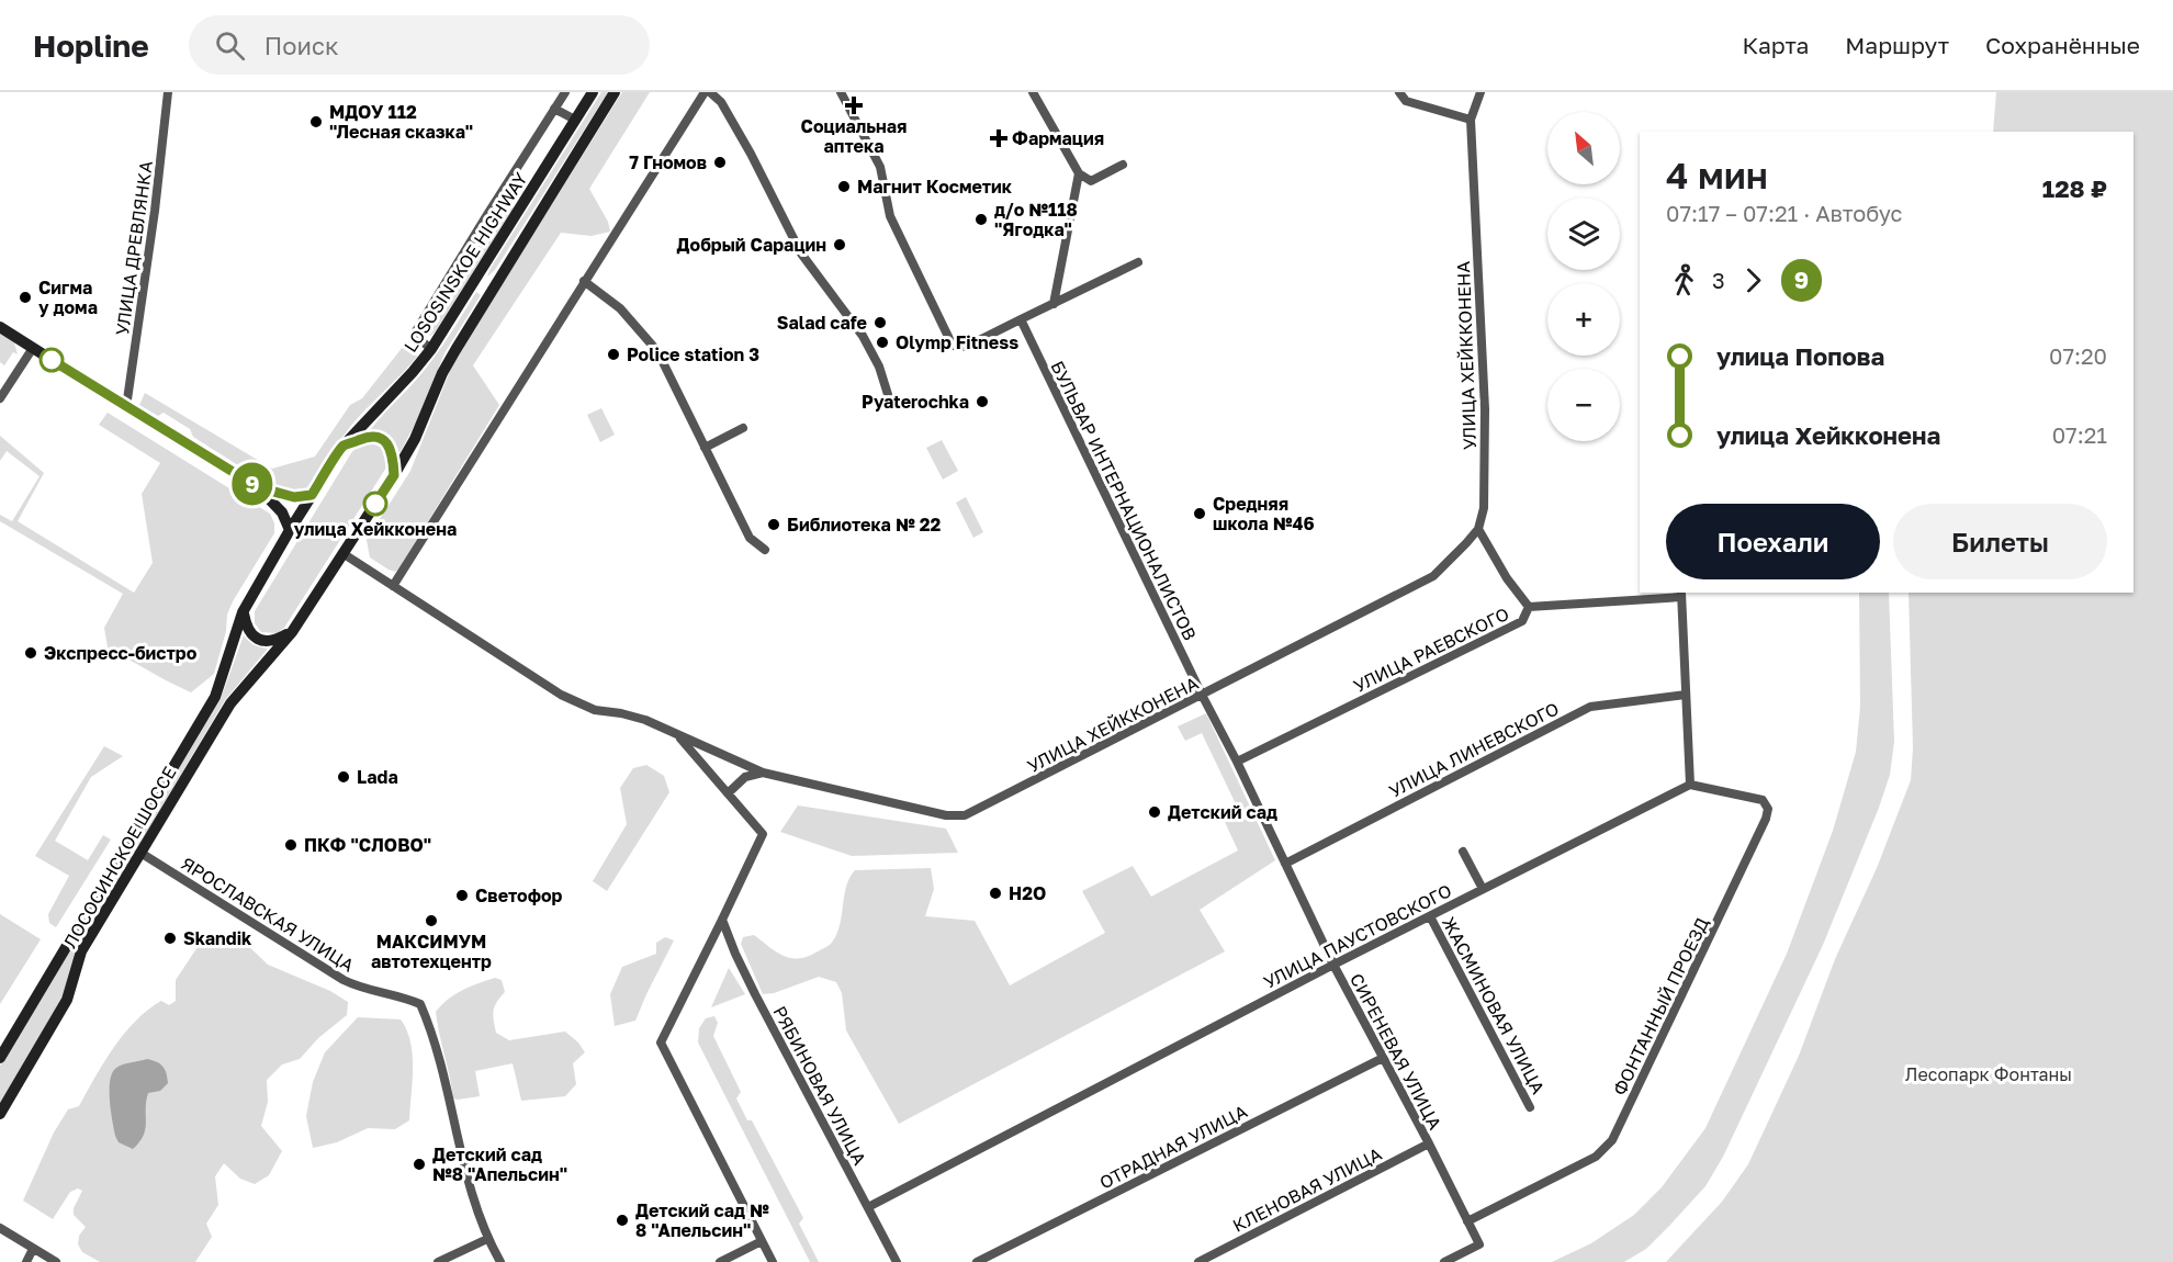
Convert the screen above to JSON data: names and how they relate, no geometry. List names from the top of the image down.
{
  "streets": {
    "street": [
      "УЛИЦА ДРЕВЛЯНКА",
      "LOSOSINSKOE HIGHWAY",
      "УЛИЦА ХЕЙККОНЕНА",
      "БУЛЬВАР ИНТЕРНАЦИОНАЛИСТОВ",
      "УЛИЦА РАЕВСКОГО",
      "УЛИЦА ЛИНЕВСКОГО",
      "ЛОСОСИНСКОЕ ШОССЕ",
      "ЯРОСЛАВСКАЯ УЛИЦА",
      "УЛИЦА ПАУСТОВСКОГО",
      "ЖАСМИНОВАЯ УЛИЦА",
      "ФОНТАННЫЙ ПРОЕЗД",
      "СИРЕНЕВАЯ УЛИЦА",
      "РЯБИНОВАЯ УЛИЦА",
      "ОТРАДНАЯ УЛИЦА",
      "КЛЕНОВАЯ УЛИЦА"
    ]
  },
  "crossings": [
    ["LOSOSINSKOE HIGHWAY", "УЛИЦА ХЕЙККОНЕНА"],
    ["LOSOSINSKOE HIGHWAY", "ЛОСОСИНСКОЕ ШОССЕ"],
    ["УЛИЦА ХЕЙККОНЕНА", "БУЛЬВАР ИНТЕРНАЦИОНАЛИСТОВ"],
    ["УЛИЦА ХЕЙККОНЕНА", "СИРЕНЕВАЯ УЛИЦА"],
    ["БУЛЬВАР ИНТЕРНАЦИОНАЛИСТОВ", "СИРЕНЕВАЯ УЛИЦА"],
    ["УЛИЦА РАЕВСКОГО", "СИРЕНЕВАЯ УЛИЦА"],
    ["УЛИЦА ЛИНЕВСКОГО", "СИРЕНЕВАЯ УЛИЦА"],
    ["ЛОСОСИНСКОЕ ШОССЕ", "ЯРОСЛАВСКАЯ УЛИЦА"],
    ["УЛИЦА ПАУСТОВСКОГО", "ЖАСМИНОВАЯ УЛИЦА"],
    ["УЛИЦА ПАУСТОВСКОГО", "ФОНТАННЫЙ ПРОЕЗД"],
    ["УЛИЦА ПАУСТОВСКОГО", "СИРЕНЕВАЯ УЛИЦА"],
    ["УЛИЦА ПАУСТОВСКОГО", "РЯБИНОВАЯ УЛИЦА"],
    ["ФОНТАННЫЙ ПРОЕЗД", "СИРЕНЕВАЯ УЛИЦА"],
    ["СИРЕНЕВАЯ УЛИЦА", "ОТРАДНАЯ УЛИЦА"],
    ["СИРЕНЕВАЯ УЛИЦА", "КЛЕНОВАЯ УЛИЦА"]
  ],
  "parks": ["Лесопарк Фонтаны"],
  "places": {
    "health": ["Социальная аптека", "Фармация"],
    "other": [
      "МДОУ 112 \"Лесная сказка\"",
      "7 Гномов",
      "Магнит Косметик",
      "д/о №118 \"Ягодка\"",
      "Добрый Сарацин",
      "Сигма у дома",
      "Salad cafe",
      "Olymp Fitness",
      "Police station 3",
      "Pyaterochka",
      "улица Хейкконена",
      "Средняя школа №46",
      "Библиотека № 22",
      "Экспресс-бистро",
      "Lada",
      "Детский сад",
      "ПКФ \"СЛОВО\"",
      "H2O",
      "Светофор",
      "МАКСИМУМ автотехцентр",
      "Skandik",
      "Детский сад №8 \"Апельсин\"",
      "Детский сад № 8 \"Апельсин\""
    ]
  },
  "lines": ["bus line 9"],
  "north": "top left",
  "page": {
    "header": "Hopline",
    "search": "Поиск",
    "nav": ["Карта", "Маршрут", "Сохранённые"],
    "on_map": "9",
    "map_buttons": ["+", "−"],
    "heading": ["4 мин", "07:17 – 07:21 · Автобус", "128 ₽"],
    "legs": ["3", "9"],
    "list": [
      {
        "name": "улица Попова",
        "value": "07:20"
      },
      {
        "name": "улица Хейкконена",
        "value": "07:21"
      }
    ],
    "buttons": ["Поехали", "Билеты"]
  }
}
